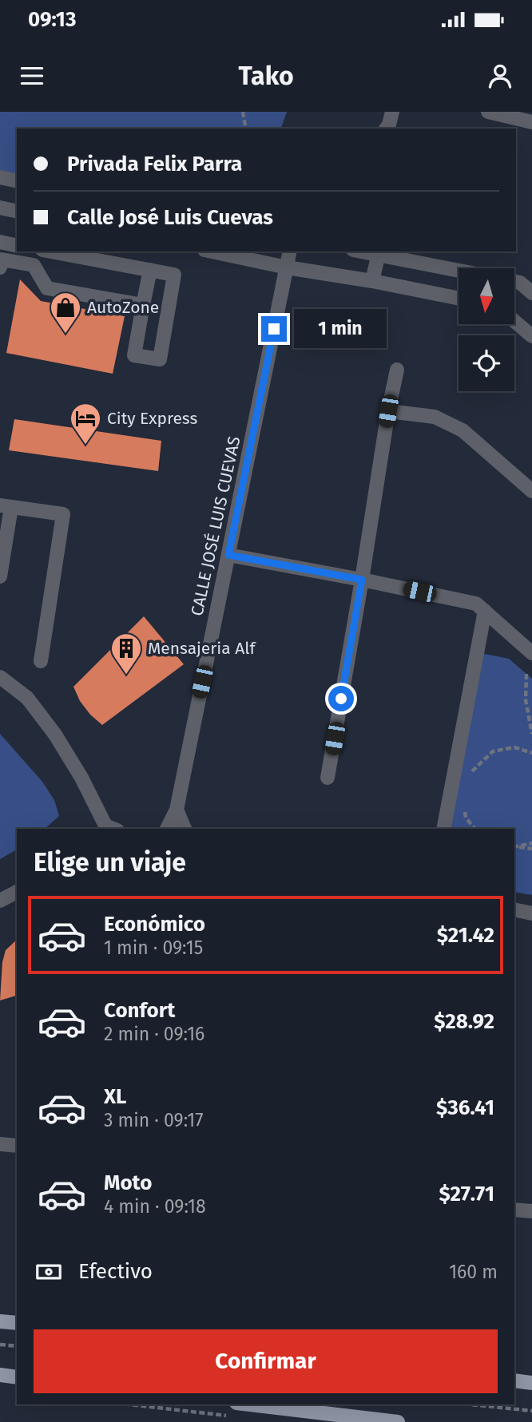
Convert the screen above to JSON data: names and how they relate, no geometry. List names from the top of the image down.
{
  "streets": {
    "street": ["CALLE JOSÉ LUIS CUEVAS"]
  },
  "places": {
    "shop": ["AutoZone"],
    "hotel": ["City Express"],
    "building": ["Mensajeria Alf"]
  },
  "north": "bottom",
  "page": {
    "status": "09:13",
    "header": "Tako",
    "banner": ["Privada Felix Parra", "Calle José Luis Cuevas"],
    "bubble": "1 min",
    "heading": "Elige un viaje",
    "list": [
      {
        "name": "Económico",
        "note": "1 min · 09:15",
        "value": "$21.42"
      },
      {
        "name": "Confort",
        "note": "2 min · 09:16",
        "value": "$28.92"
      },
      {
        "name": "XL",
        "note": "3 min · 09:17",
        "value": "$36.41"
      },
      {
        "name": "Moto",
        "note": "4 min · 09:18",
        "value": "$27.71"
      }
    ],
    "pay": ["Efectivo", "160 m"],
    "buttons": "Confirmar"
  }
}
